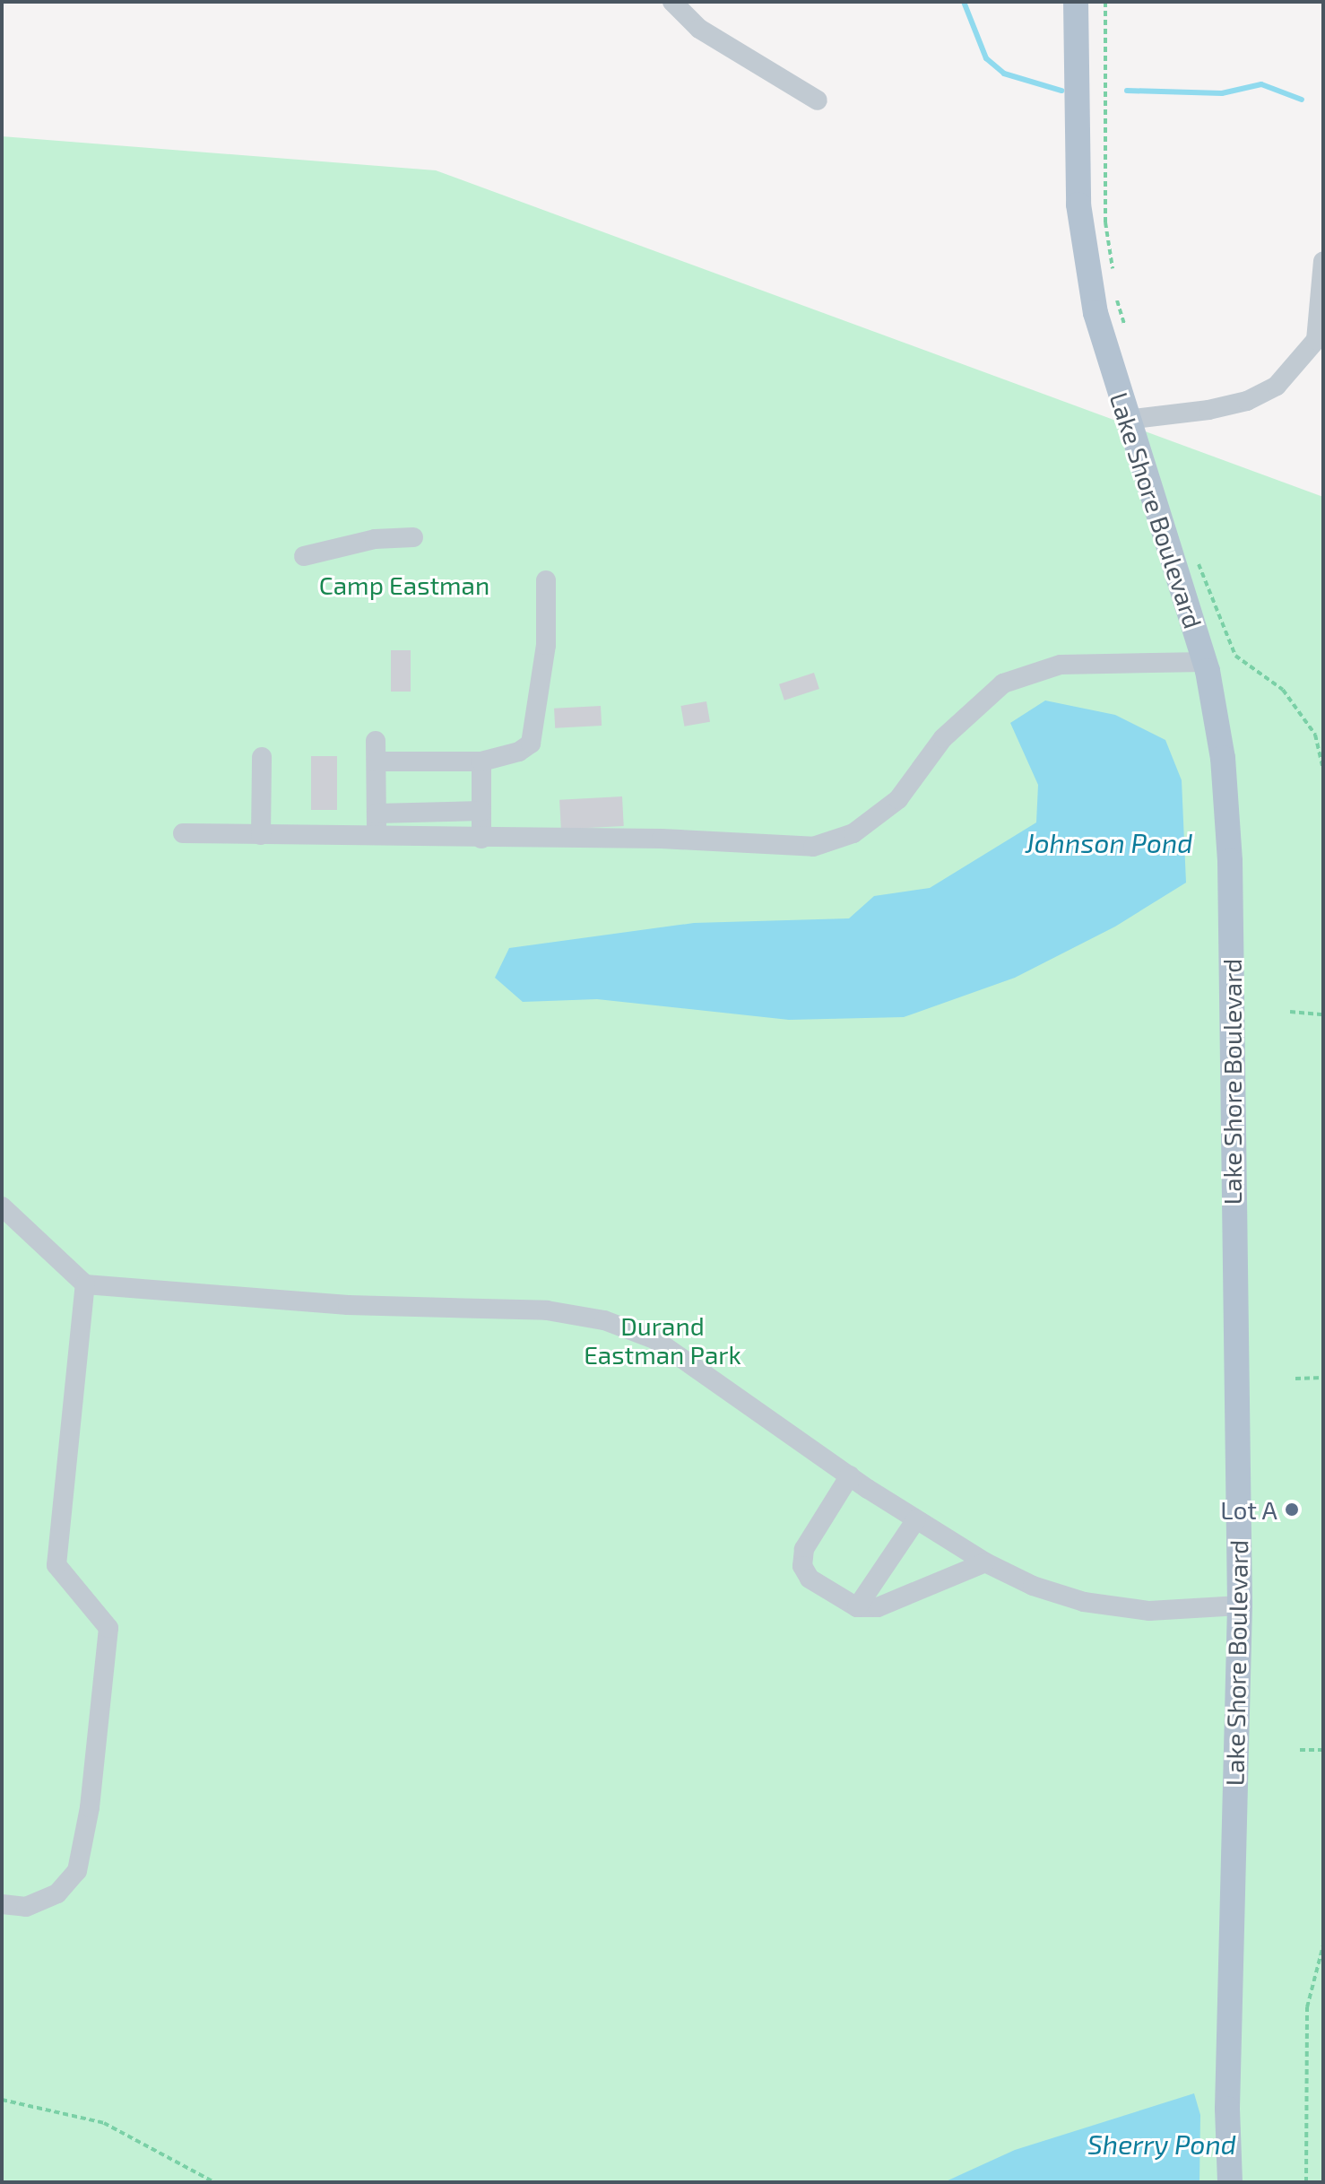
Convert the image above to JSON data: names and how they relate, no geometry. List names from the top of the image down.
{
  "streets": {
    "main road": ["Lake Shore Boulevard"]
  },
  "water": ["Johnson Pond", "Sherry Pond"],
  "parks": ["Camp Eastman", "Durand Eastman Park"],
  "places": ["Lot A"]
}
